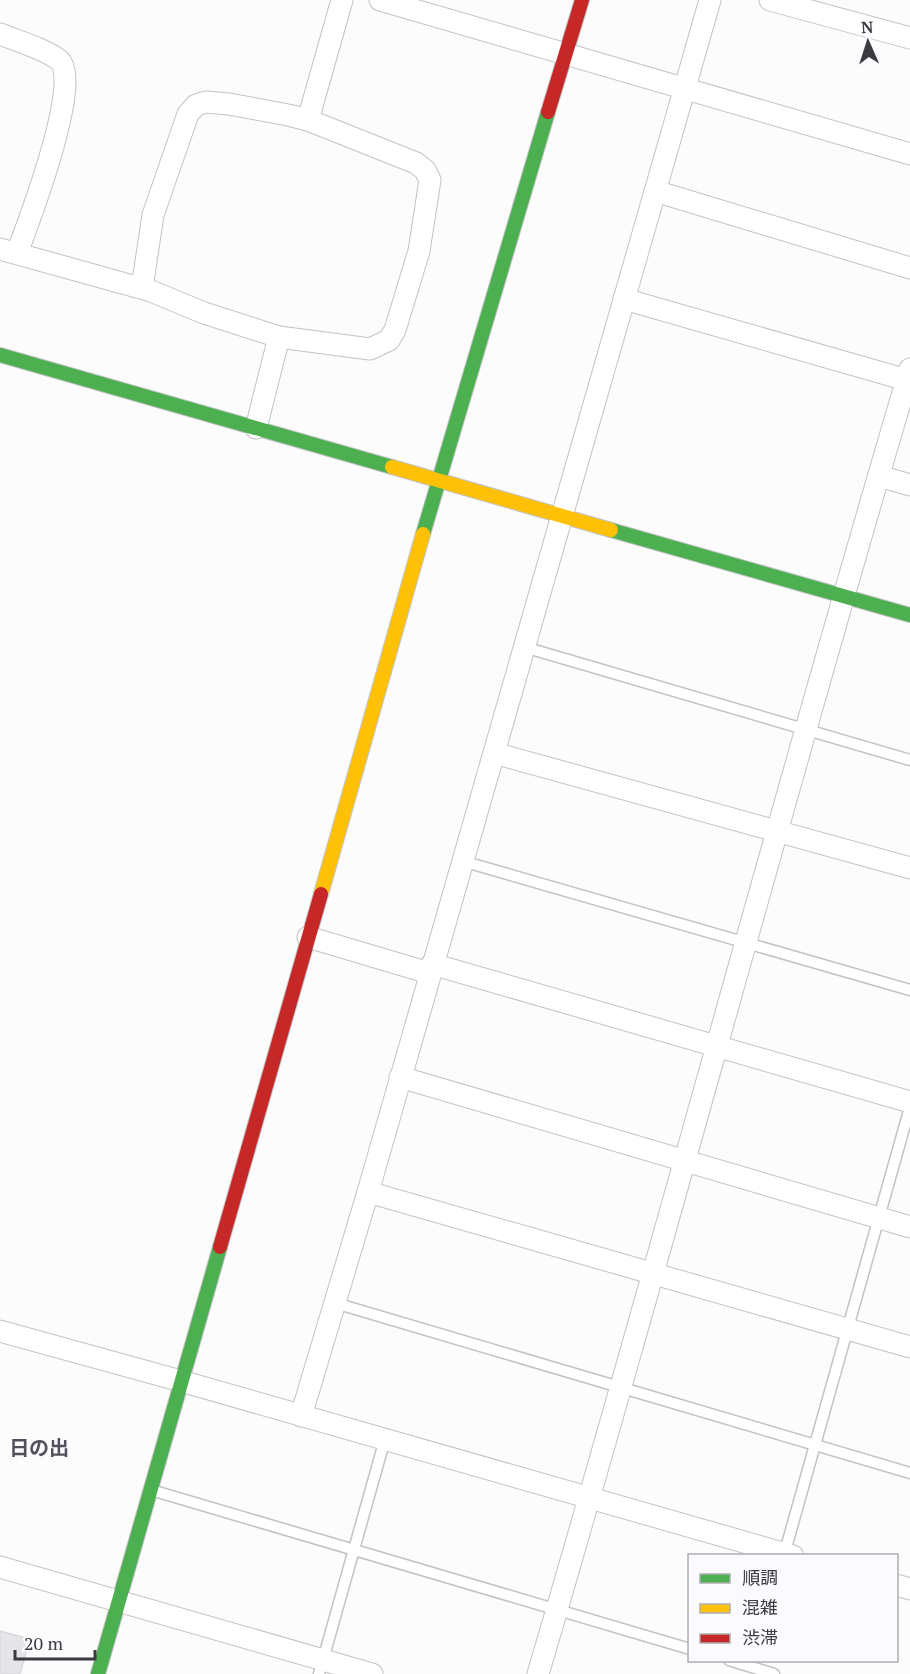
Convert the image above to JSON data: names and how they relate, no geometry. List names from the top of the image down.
{
  "districts": ["日の出"],
  "legend": ["順調", "混雑", "渋滞"],
  "scale_bar": "20 m",
  "north": "top"
}
